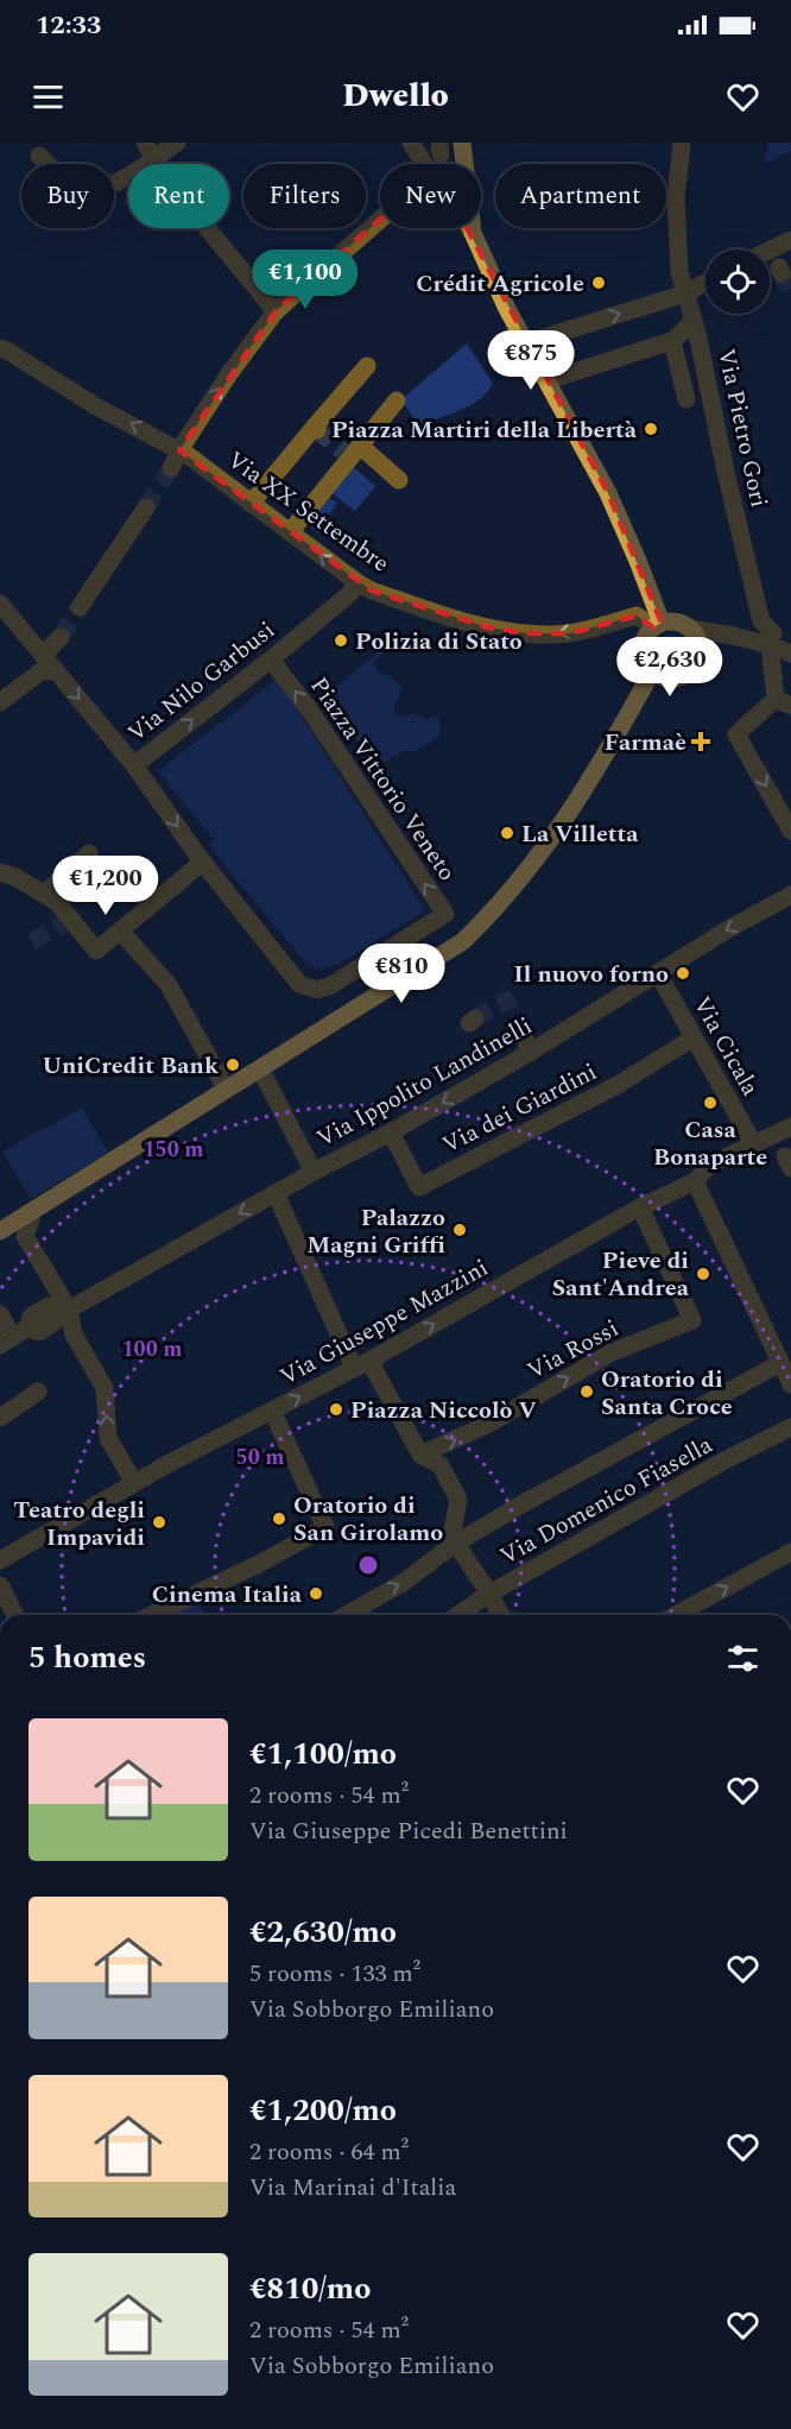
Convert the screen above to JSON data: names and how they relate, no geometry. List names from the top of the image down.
{
  "streets": {
    "street": [
      "Via Pietro Gori",
      "Via XX Settembre",
      "Via Nilo Garbusi",
      "Piazza Vittorio Veneto",
      "Via Cicala",
      "Via Ippolito Landinelli",
      "Via dei Giardini",
      "Via Giuseppe Mazzini",
      "Via Rossi",
      "Via Domenico Fiasella"
    ]
  },
  "crossings": [
    ["Via XX Settembre", "Via Nilo Garbusi"],
    ["Via Nilo Garbusi", "Piazza Vittorio Veneto"],
    ["Via Cicala", "Via Ippolito Landinelli"],
    ["Via Cicala", "Via dei Giardini"],
    ["Via Cicala", "Via Giuseppe Mazzini"],
    ["Via Ippolito Landinelli", "Via dei Giardini"],
    ["Via Giuseppe Mazzini", "Via Rossi"]
  ],
  "one_way": ["Via XX Settembre", "Via Ippolito Landinelli", "Via Giuseppe Mazzini"],
  "places": {
    "other": [
      "Crédit Agricole",
      "Piazza Martiri della Libertà",
      "Polizia di Stato",
      "La Villetta",
      "Il nuovo forno",
      "UniCredit Bank",
      "Casa Bonaparte",
      "Palazzo Magni Griffi",
      "Pieve di Sant'Andrea",
      "Oratorio di Santa Croce",
      "Piazza Niccolò V",
      "Oratorio di San Girolamo",
      "Teatro degli Impavidi",
      "Cinema Italia"
    ],
    "health": ["Farmaè"]
  },
  "page": {
    "status": "12:33",
    "header": "Dwello",
    "chip": [
      "Buy",
      "Rent",
      "Filters",
      "New",
      "Apartment"
    ],
    "price": [
      "€1,100",
      "€875",
      "€2,630",
      "€1,200",
      "€810"
    ],
    "heading": "5 homes",
    "list": [
      {
        "name": "€1,100/mo",
        "note": "2 rooms · 54 m² · Via Giuseppe Picedi Benettini"
      },
      {
        "name": "€2,630/mo",
        "note": "5 rooms · 133 m² · Via Sobborgo Emiliano"
      },
      {
        "name": "€1,200/mo",
        "note": "2 rooms · 64 m² · Via Marinai d'Italia"
      },
      {
        "name": "€810/mo",
        "note": "2 rooms · 54 m² · Via Sobborgo Emiliano"
      }
    ]
  },
  "rings": ["150 m", "100 m", "50 m"]
}
